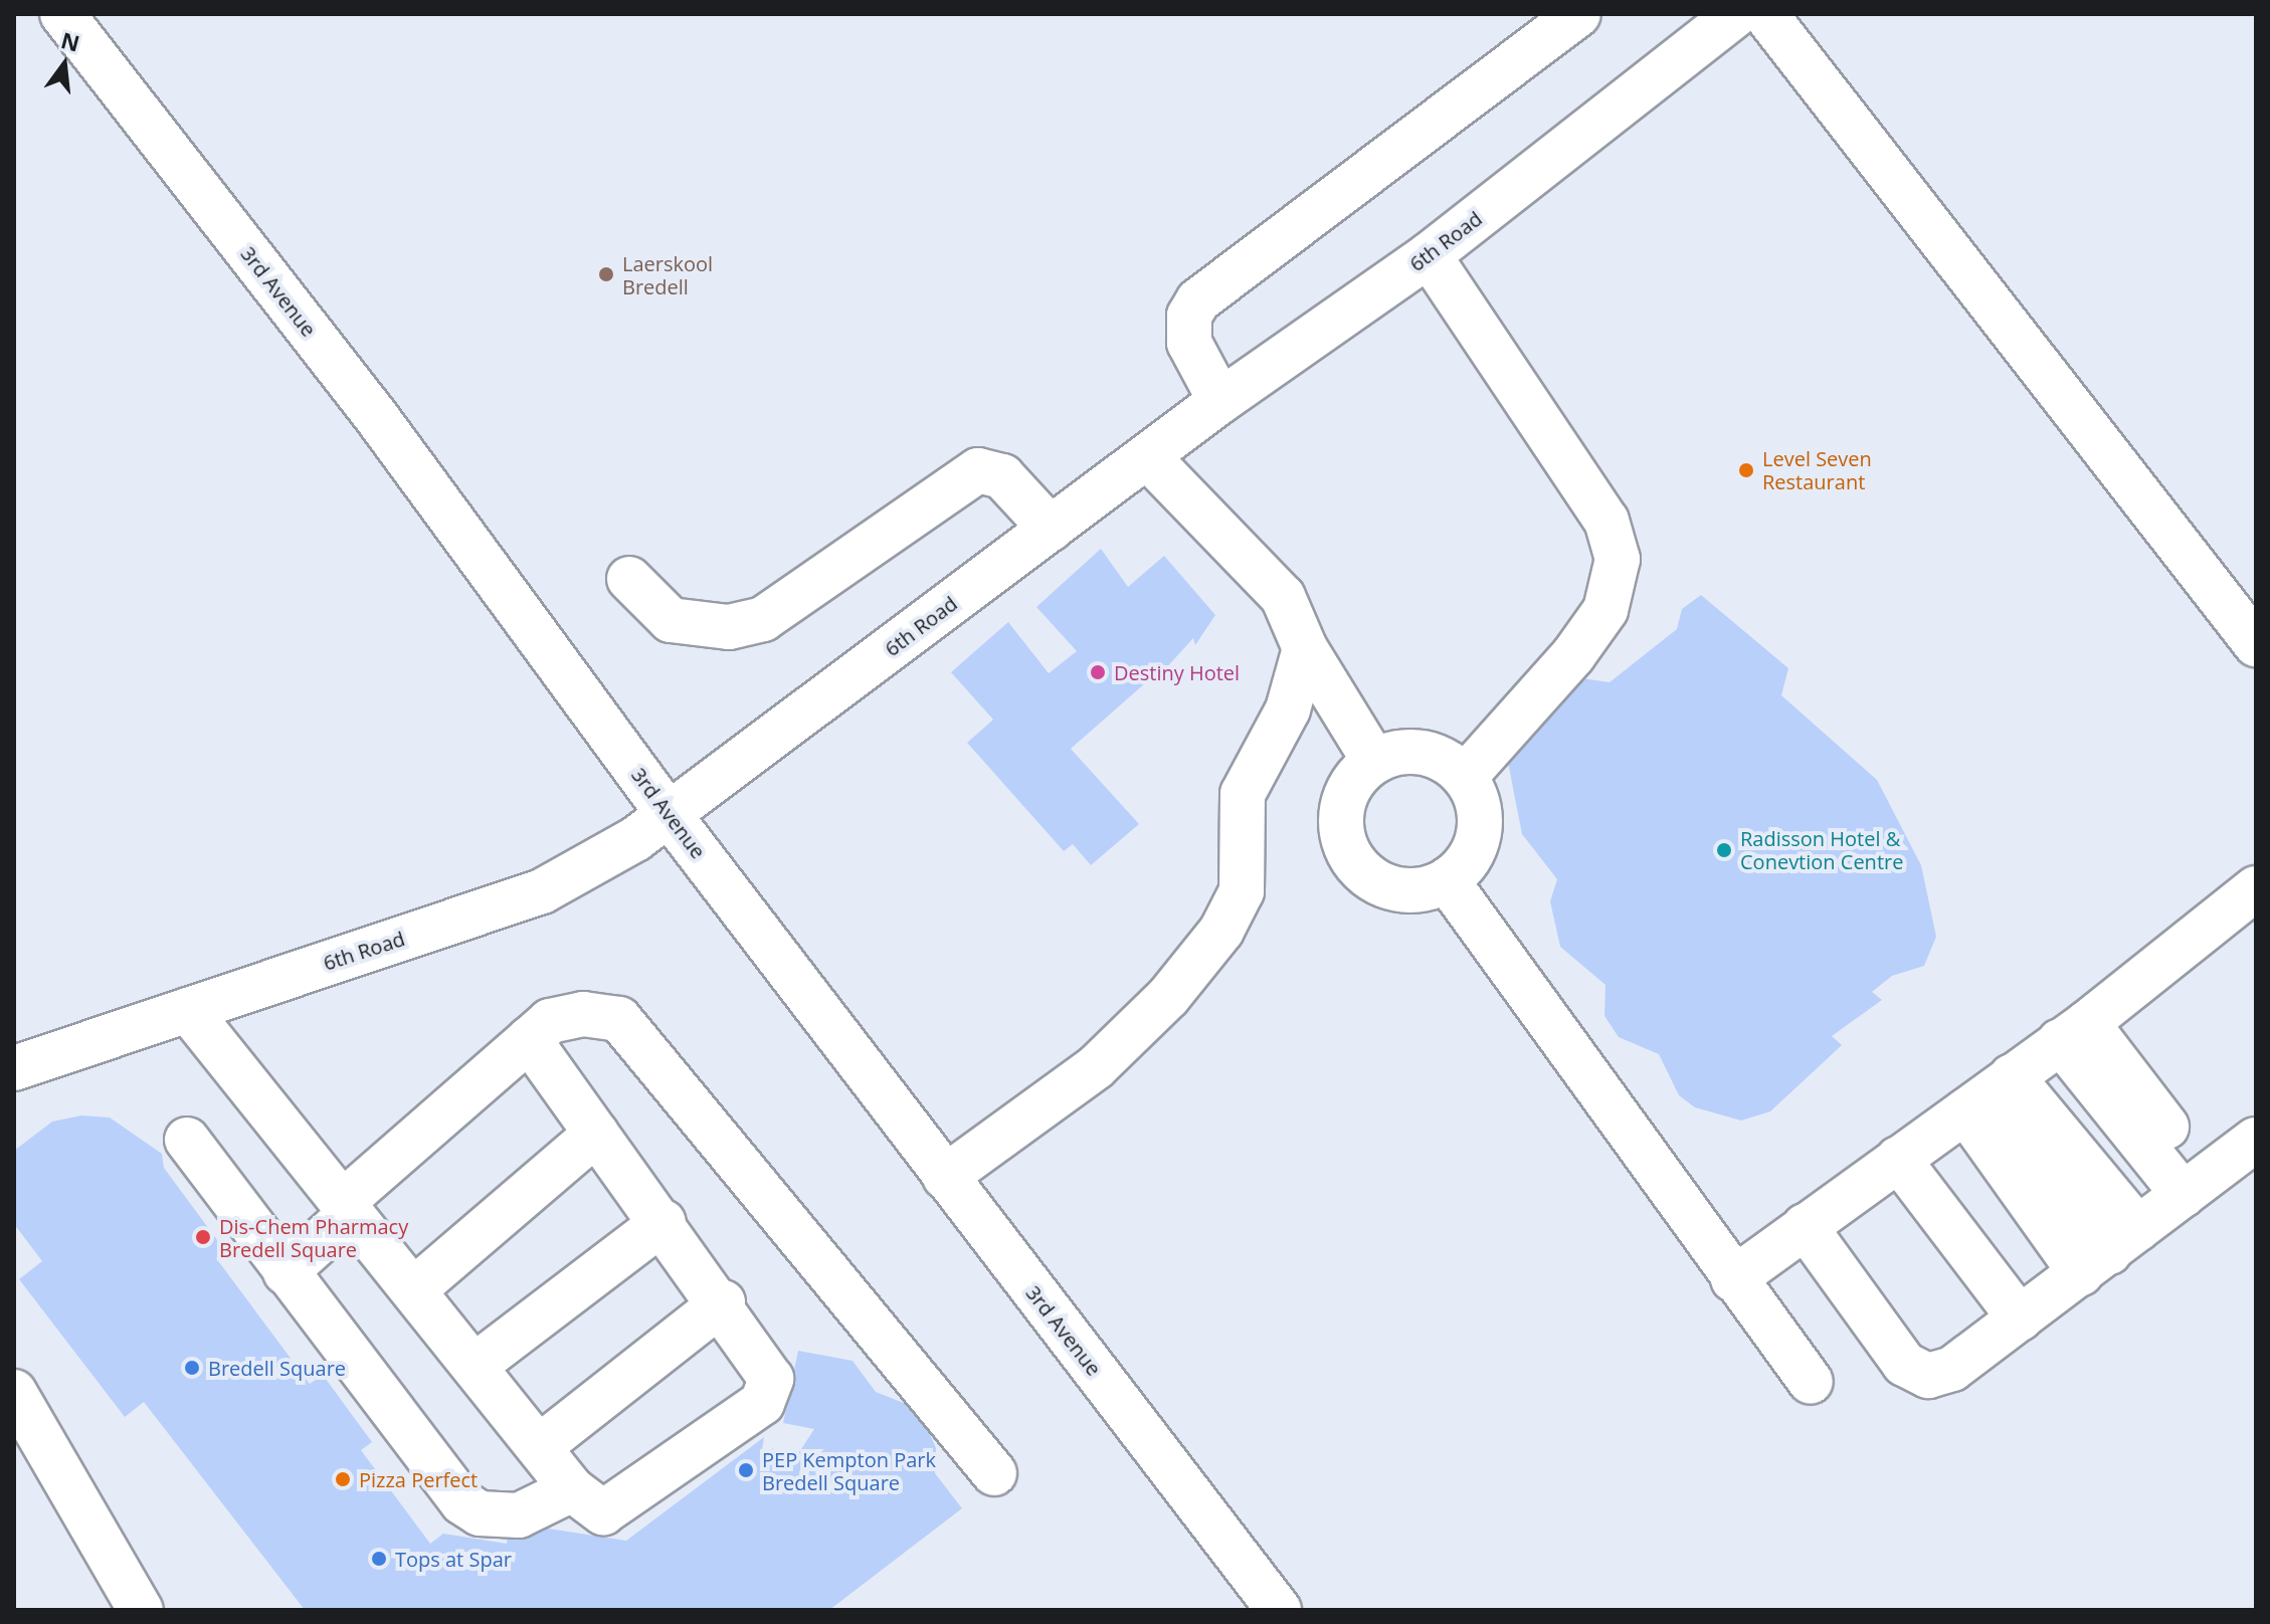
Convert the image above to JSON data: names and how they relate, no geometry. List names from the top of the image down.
{
  "streets": {
    "street": ["6th Road", "3rd Avenue"]
  },
  "crossings": [
    ["6th Road", "3rd Avenue"]
  ],
  "places": [
    "Laerskool Bredell",
    "Level Seven Restaurant",
    "Destiny Hotel",
    "Radisson Hotel & Conevtion Centre",
    "Dis-Chem Pharmacy Bredell Square",
    "Bredell Square",
    "PEP Kempton Park Bredell Square",
    "Pizza Perfect",
    "Tops at Spar"
  ],
  "north": "top"
}
